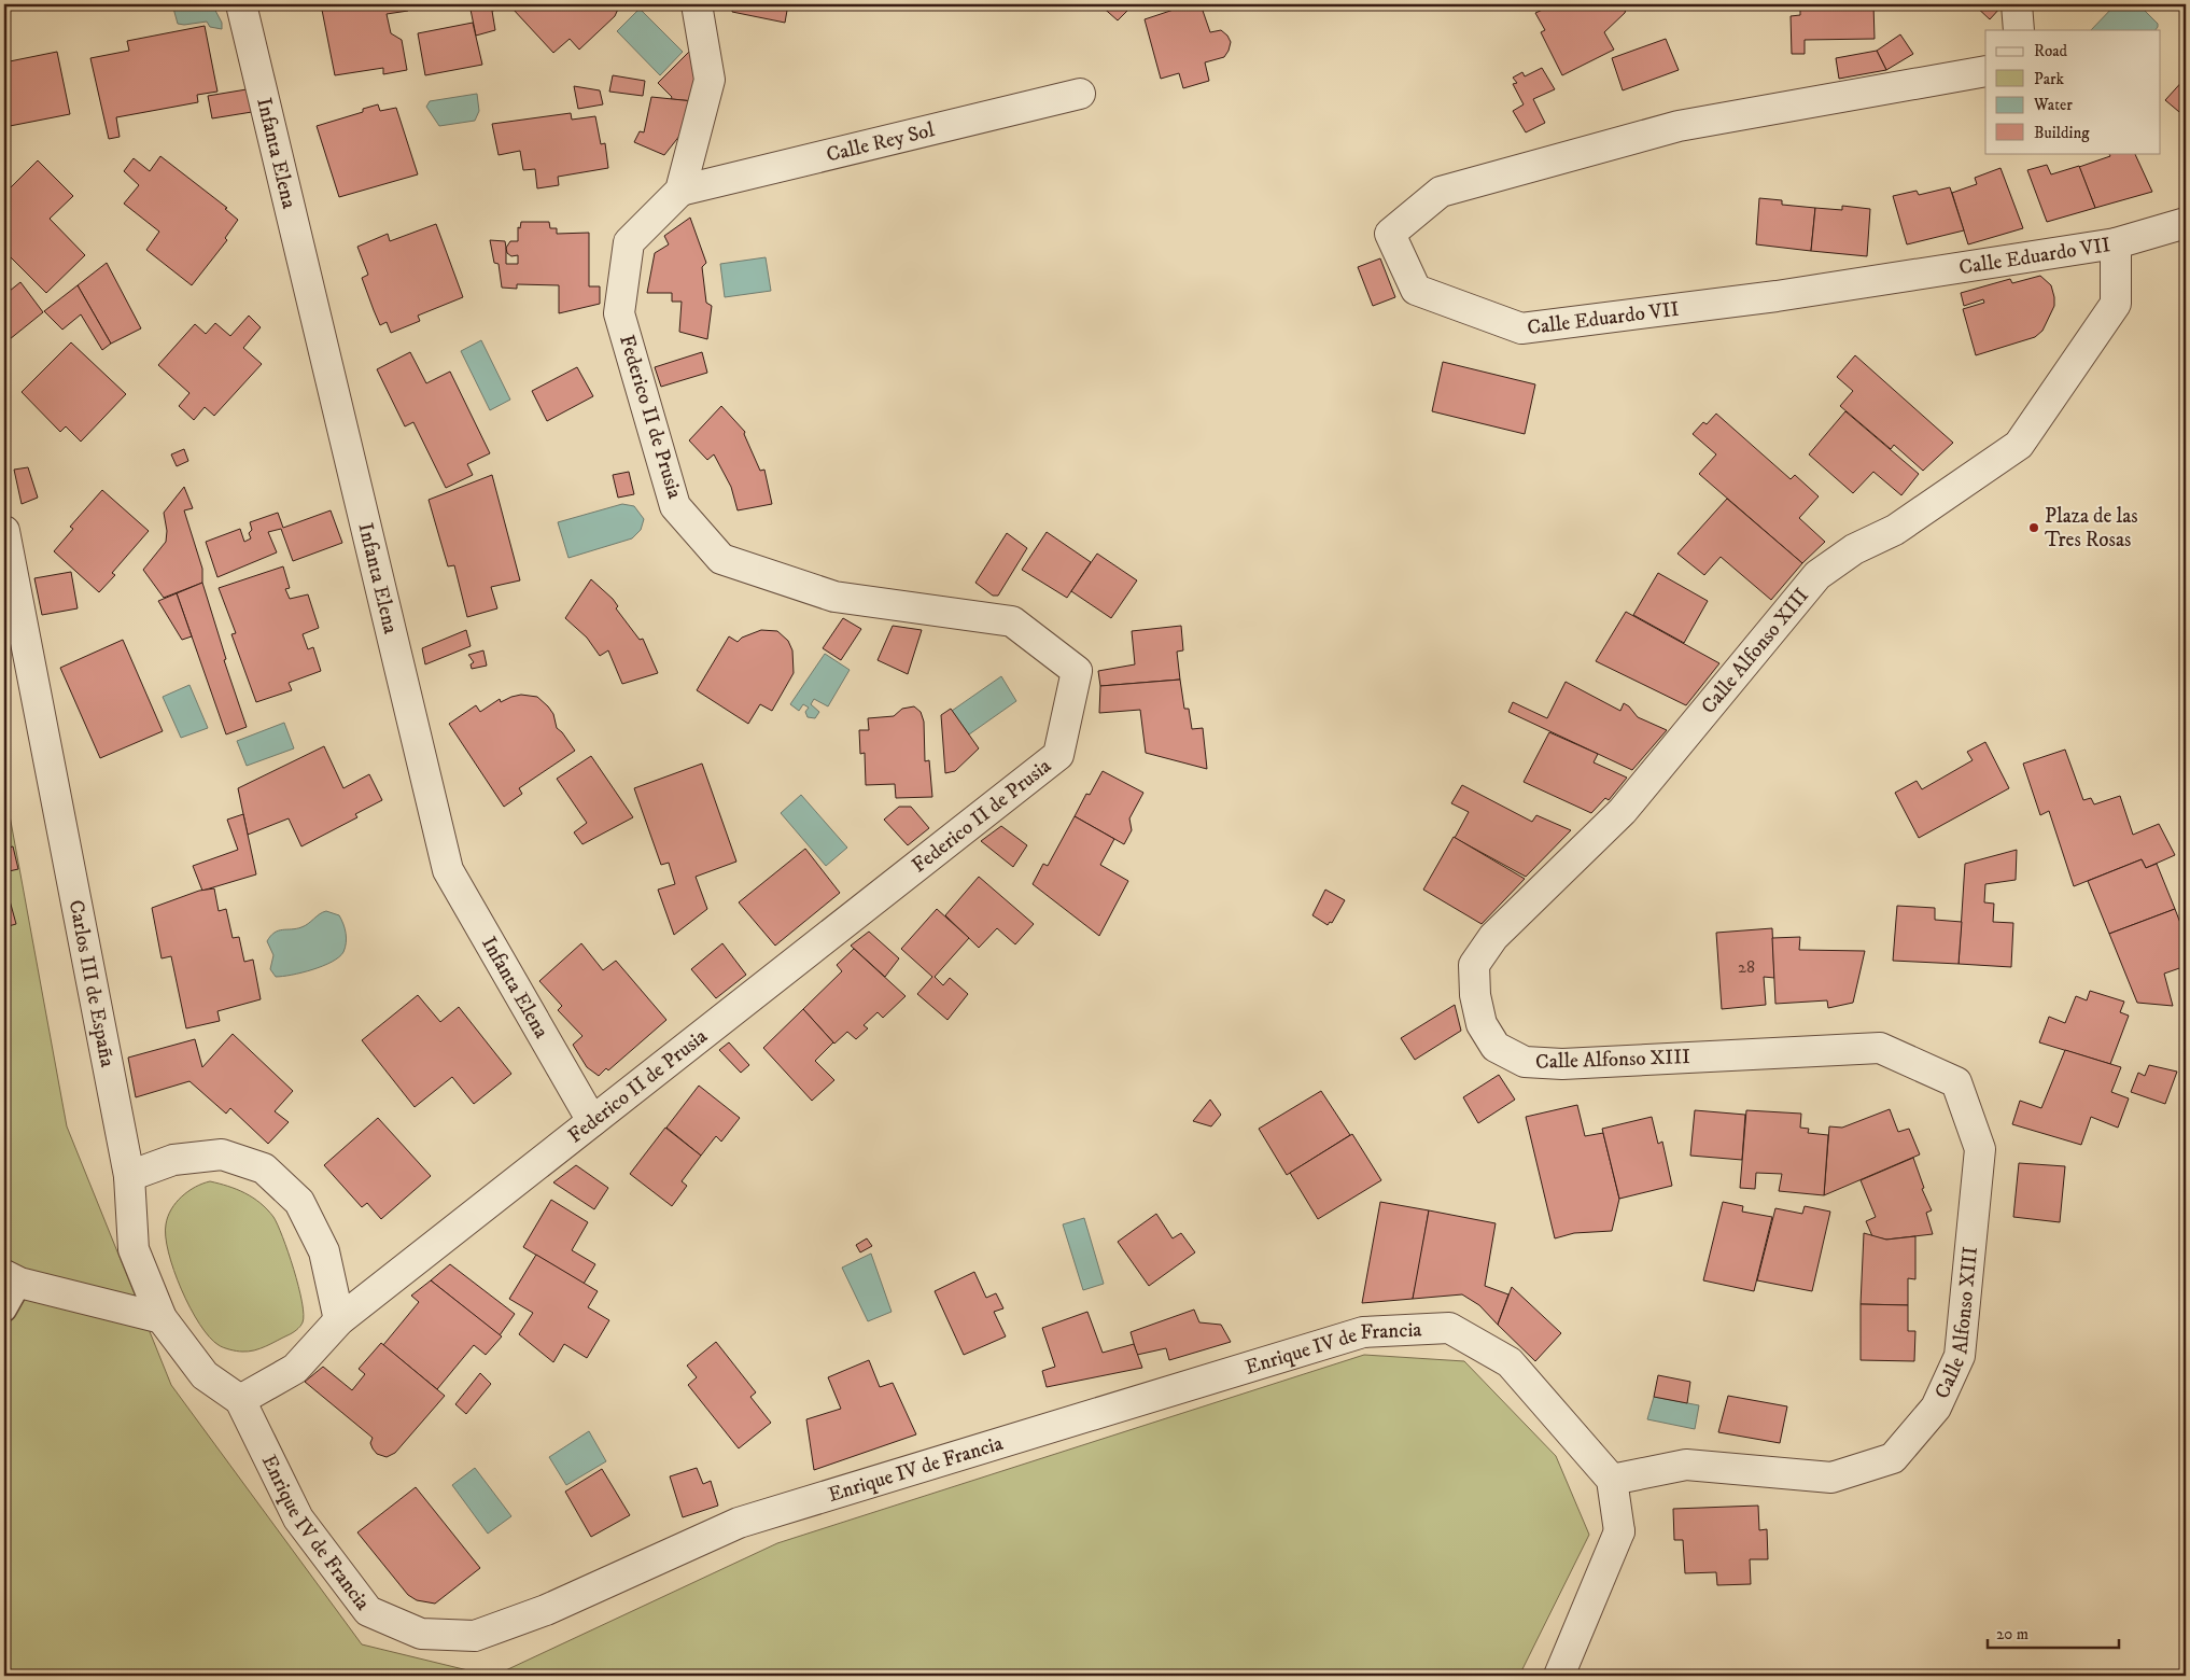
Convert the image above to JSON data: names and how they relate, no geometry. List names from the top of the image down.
{
  "streets": {
    "street": [
      "Calle Rey Sol",
      "Infanta Elena",
      "Calle Eduardo VII",
      "Federico II de Prusia",
      "Calle Alfonso XIII",
      "Carlos III de España",
      "Enrique IV de Francia"
    ]
  },
  "crossings": [
    ["Calle Rey Sol", "Federico II de Prusia"],
    ["Infanta Elena", "Federico II de Prusia"],
    ["Calle Eduardo VII", "Calle Alfonso XIII"],
    ["Federico II de Prusia", "Carlos III de España"],
    ["Federico II de Prusia", "Enrique IV de Francia"],
    ["Calle Alfonso XIII", "Enrique IV de Francia"],
    ["Carlos III de España", "Enrique IV de Francia"]
  ],
  "places": ["Plaza de las Tres Rosas"],
  "house_numbers": ["28"],
  "legend": [
    "Road",
    "Park",
    "Water",
    "Building"
  ],
  "scale_bar": "20 m"
}
